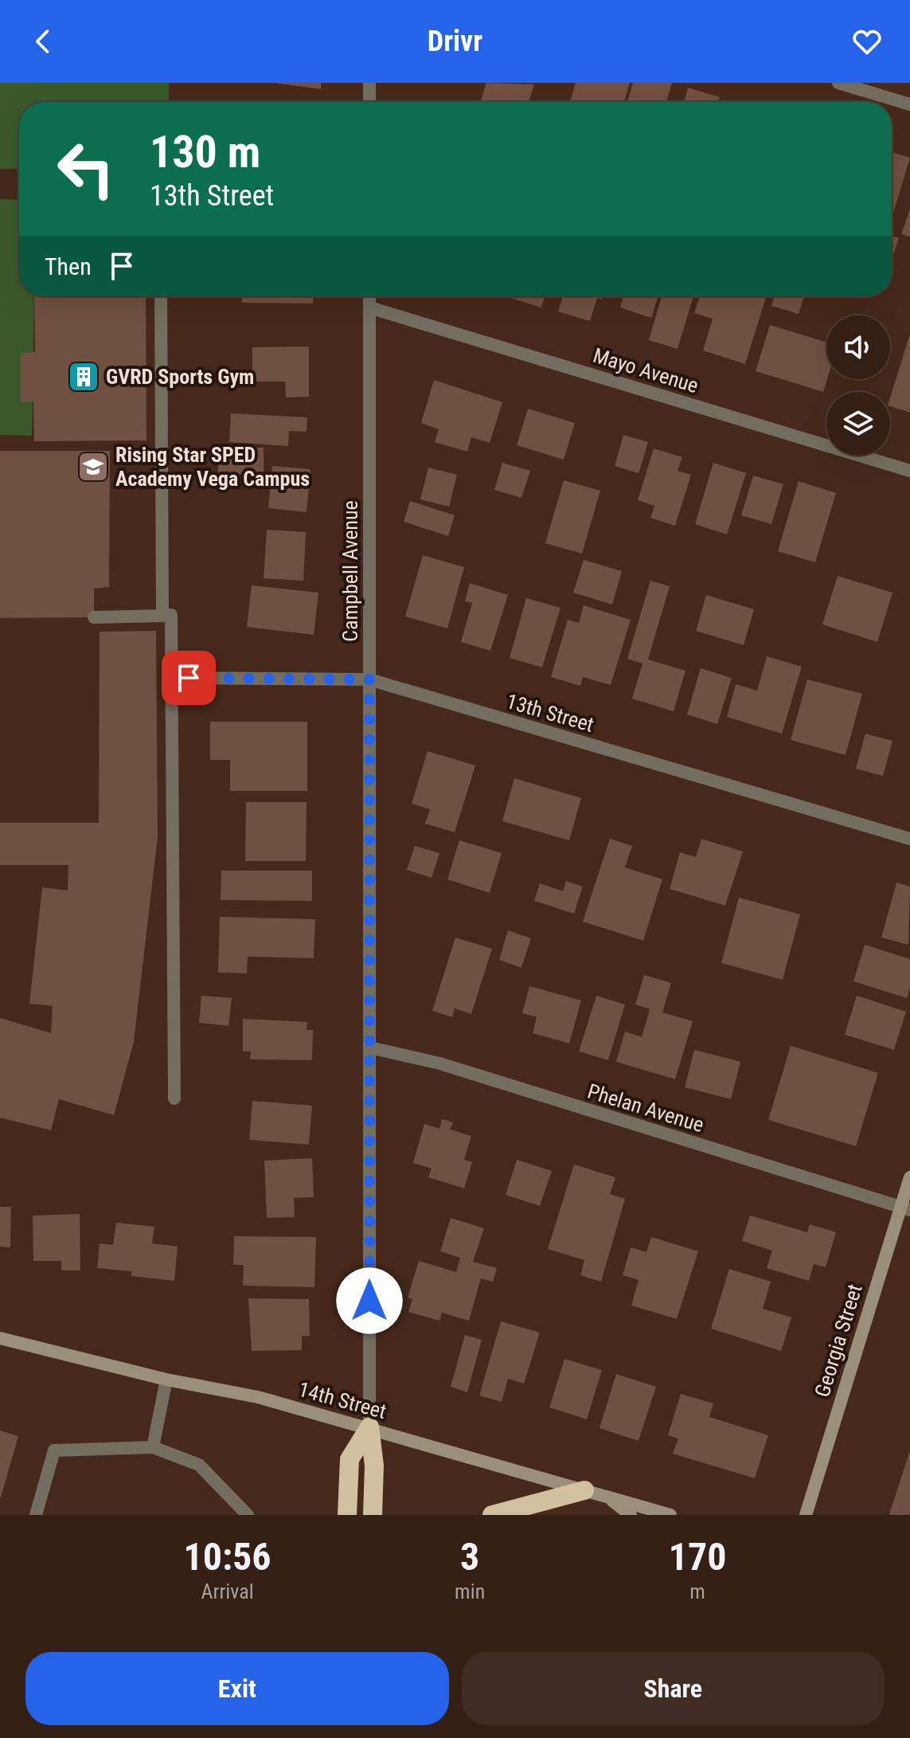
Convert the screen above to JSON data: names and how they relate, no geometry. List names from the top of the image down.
{
  "streets": {
    "main road": ["Georgia Street", "14th Street"],
    "street": [
      "Mayo Avenue",
      "Campbell Avenue",
      "13th Street",
      "Phelan Avenue"
    ]
  },
  "crossings": [
    ["Mayo Avenue", "Campbell Avenue"],
    ["Campbell Avenue", "13th Street"],
    ["Campbell Avenue", "Phelan Avenue"],
    ["Campbell Avenue", "14th Street"],
    ["Phelan Avenue", "Georgia Street"]
  ],
  "places": {
    "building": ["GVRD Sports Gym"],
    "school or university": ["Rising Star SPED Academy Vega Campus"]
  },
  "page": {
    "header": "Drivr",
    "turn": ["130 m", "13th Street"],
    "then": "Then",
    "eta": [
      "10:56",
      "Arrival",
      "3",
      "min",
      "170",
      "m"
    ],
    "buttons": ["Exit", "Share"]
  }
}
